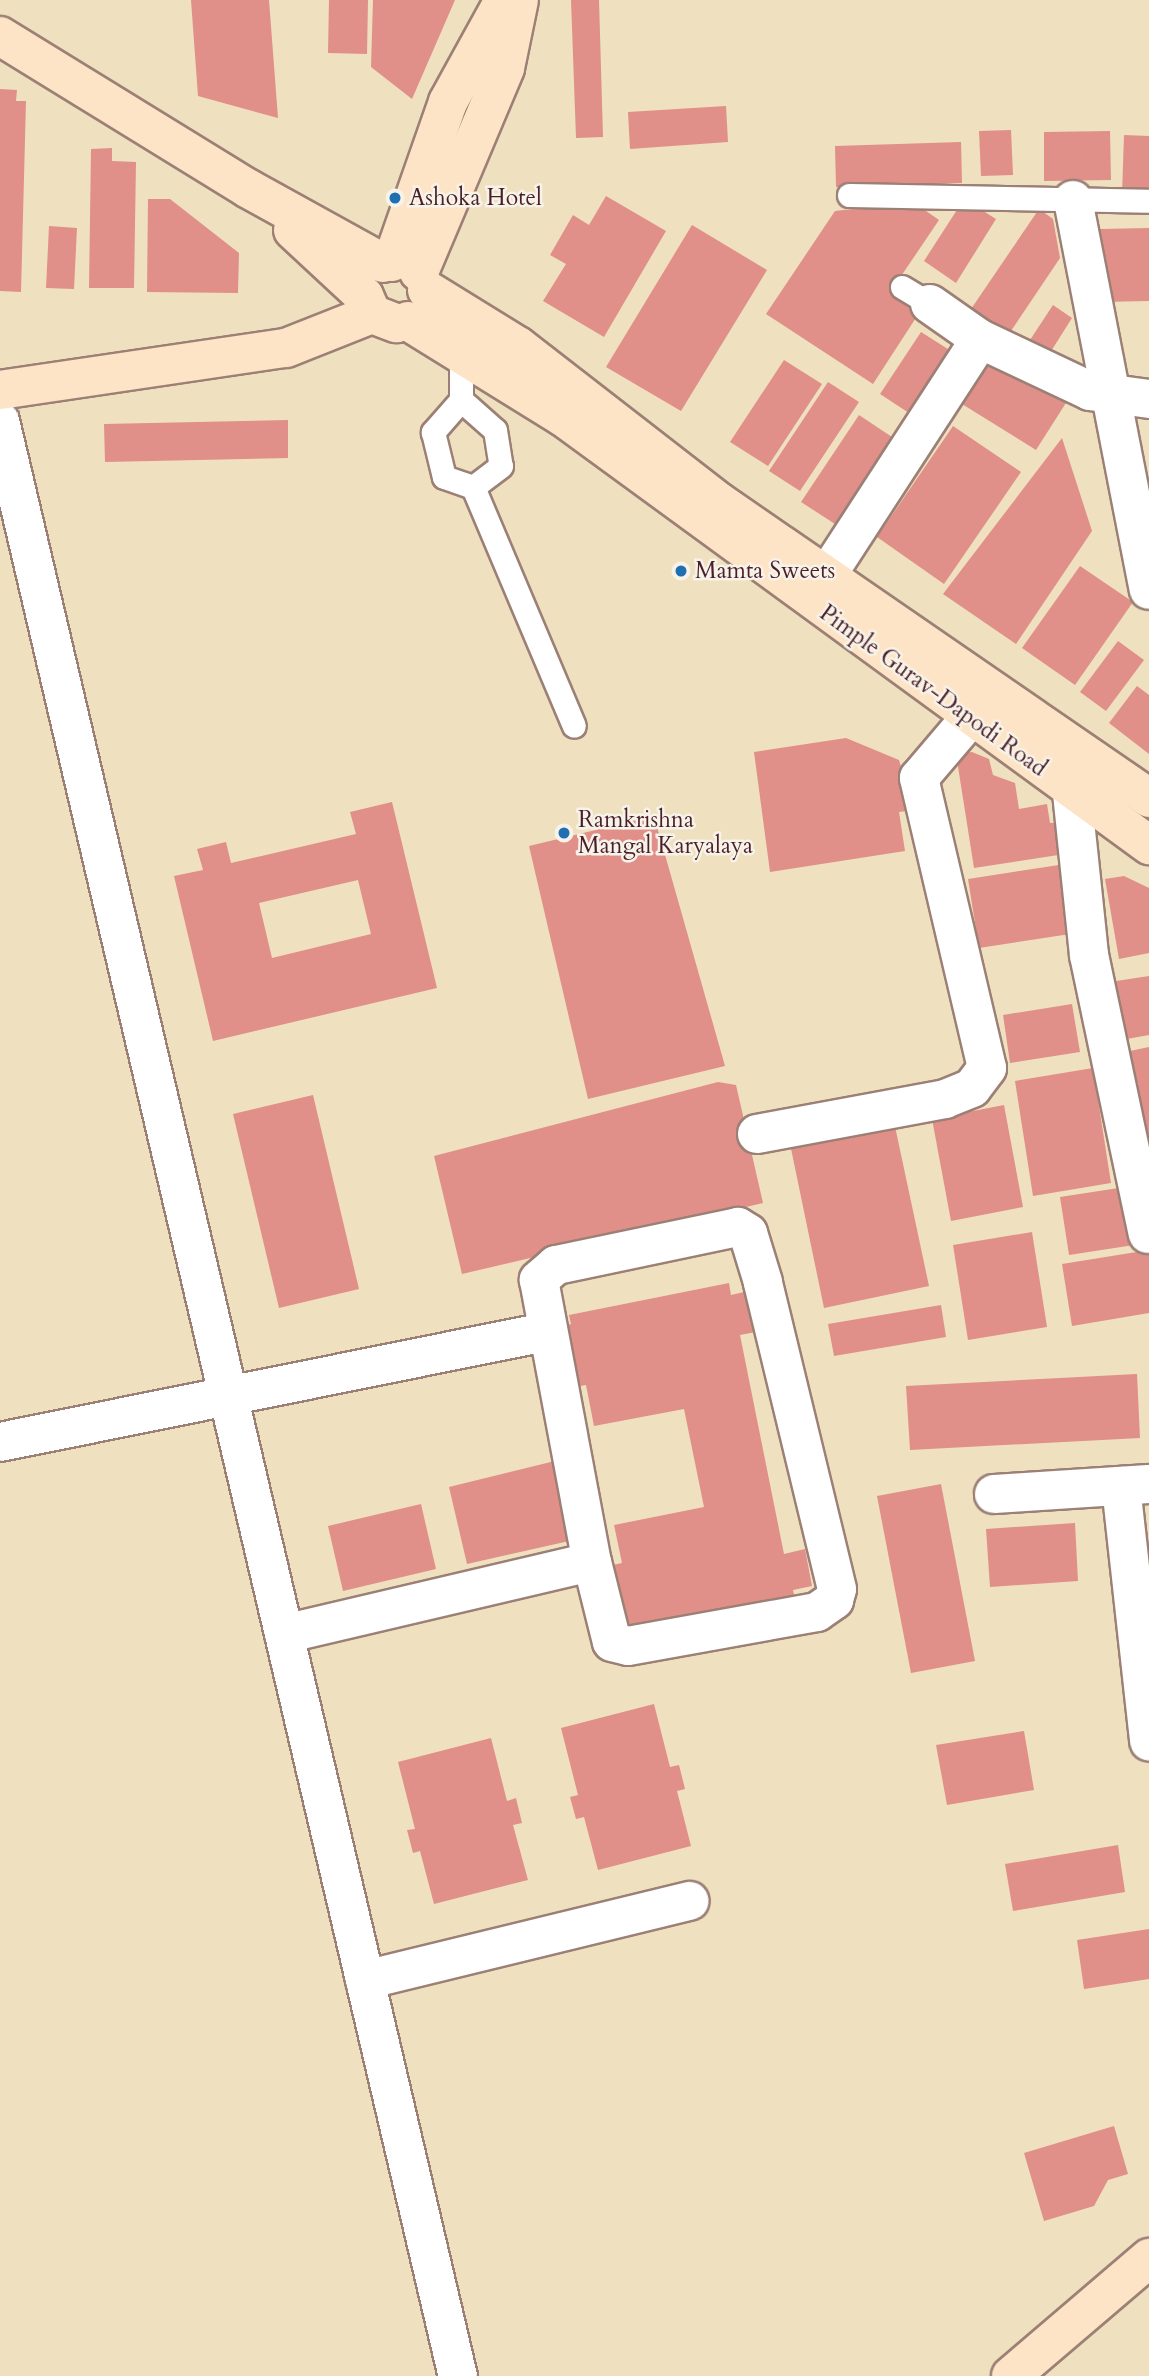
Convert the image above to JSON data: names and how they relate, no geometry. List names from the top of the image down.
{
  "streets": {
    "street": ["Pimple Gurav-Dapodi Road"]
  },
  "places": ["Ashoka Hotel", "Mamta Sweets", "Ramkrishna Mangal Karyalaya"]
}
